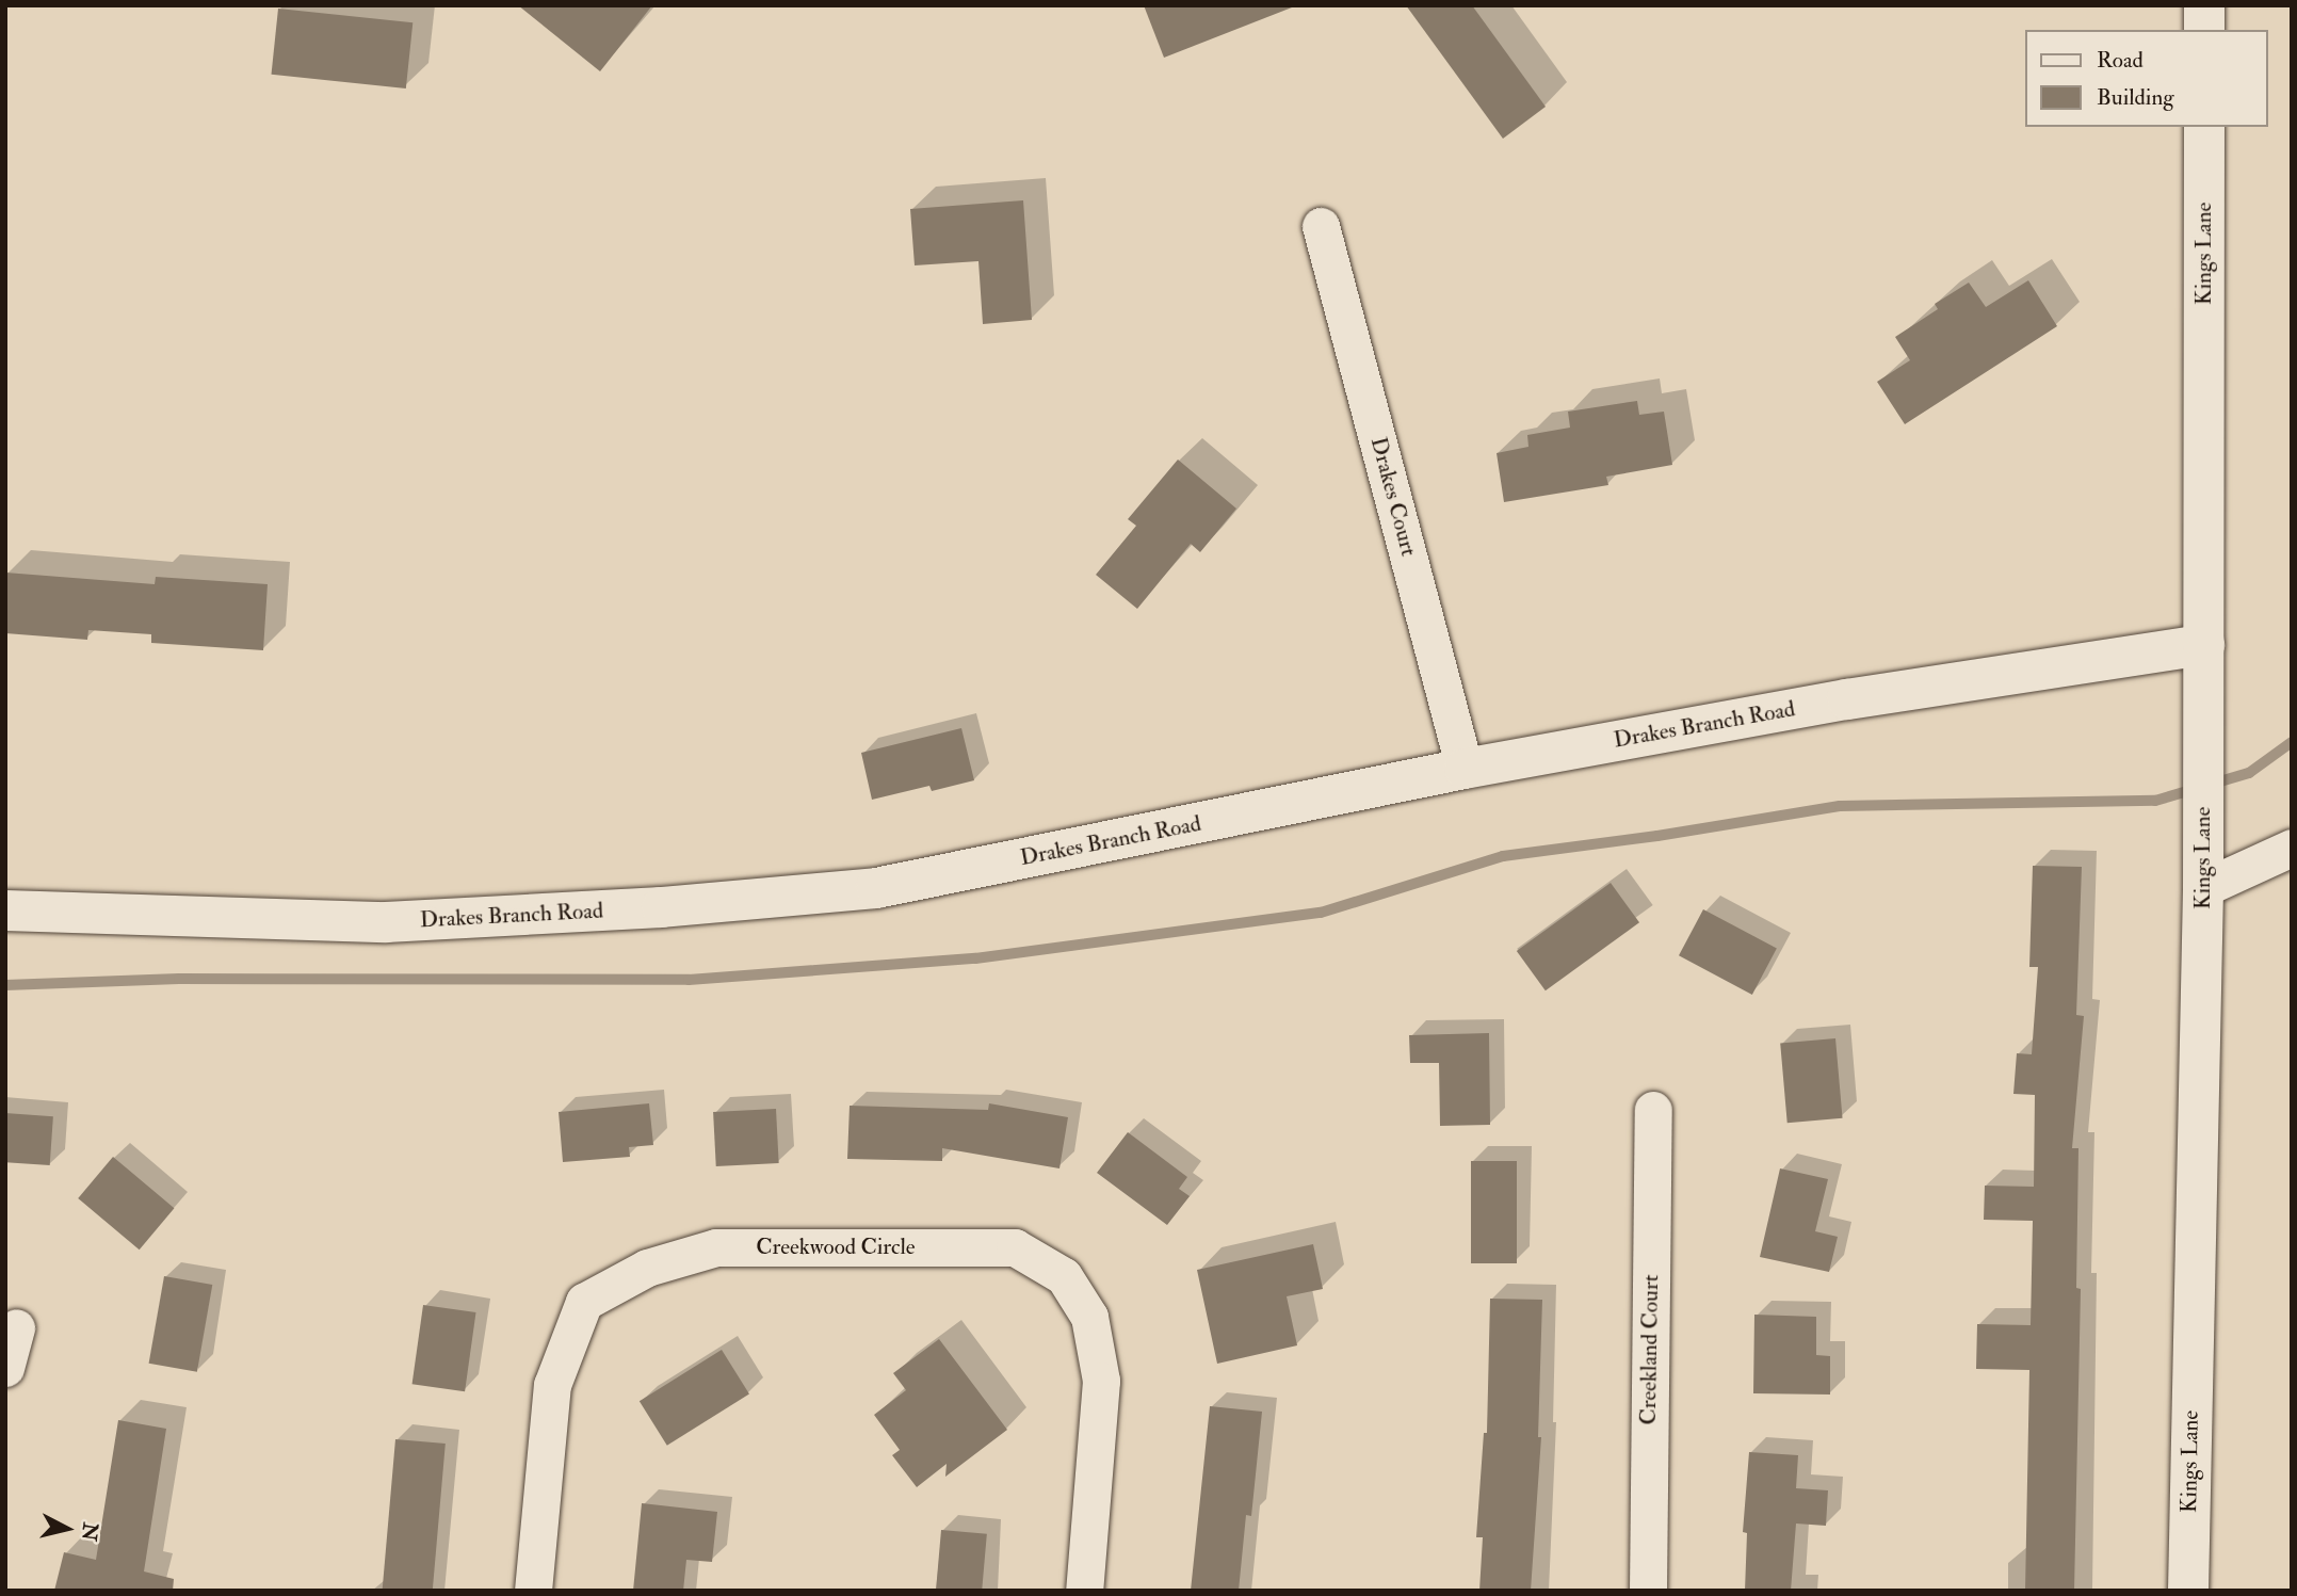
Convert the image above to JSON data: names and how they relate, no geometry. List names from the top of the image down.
{
  "streets": {
    "street": [
      "Kings Lane",
      "Drakes Court",
      "Drakes Branch Road",
      "Creekwood Circle",
      "Creekland Court"
    ]
  },
  "crossings": [
    ["Kings Lane", "Drakes Branch Road"],
    ["Drakes Court", "Drakes Branch Road"]
  ],
  "legend": ["Road", "Building"],
  "north": "right"
}
